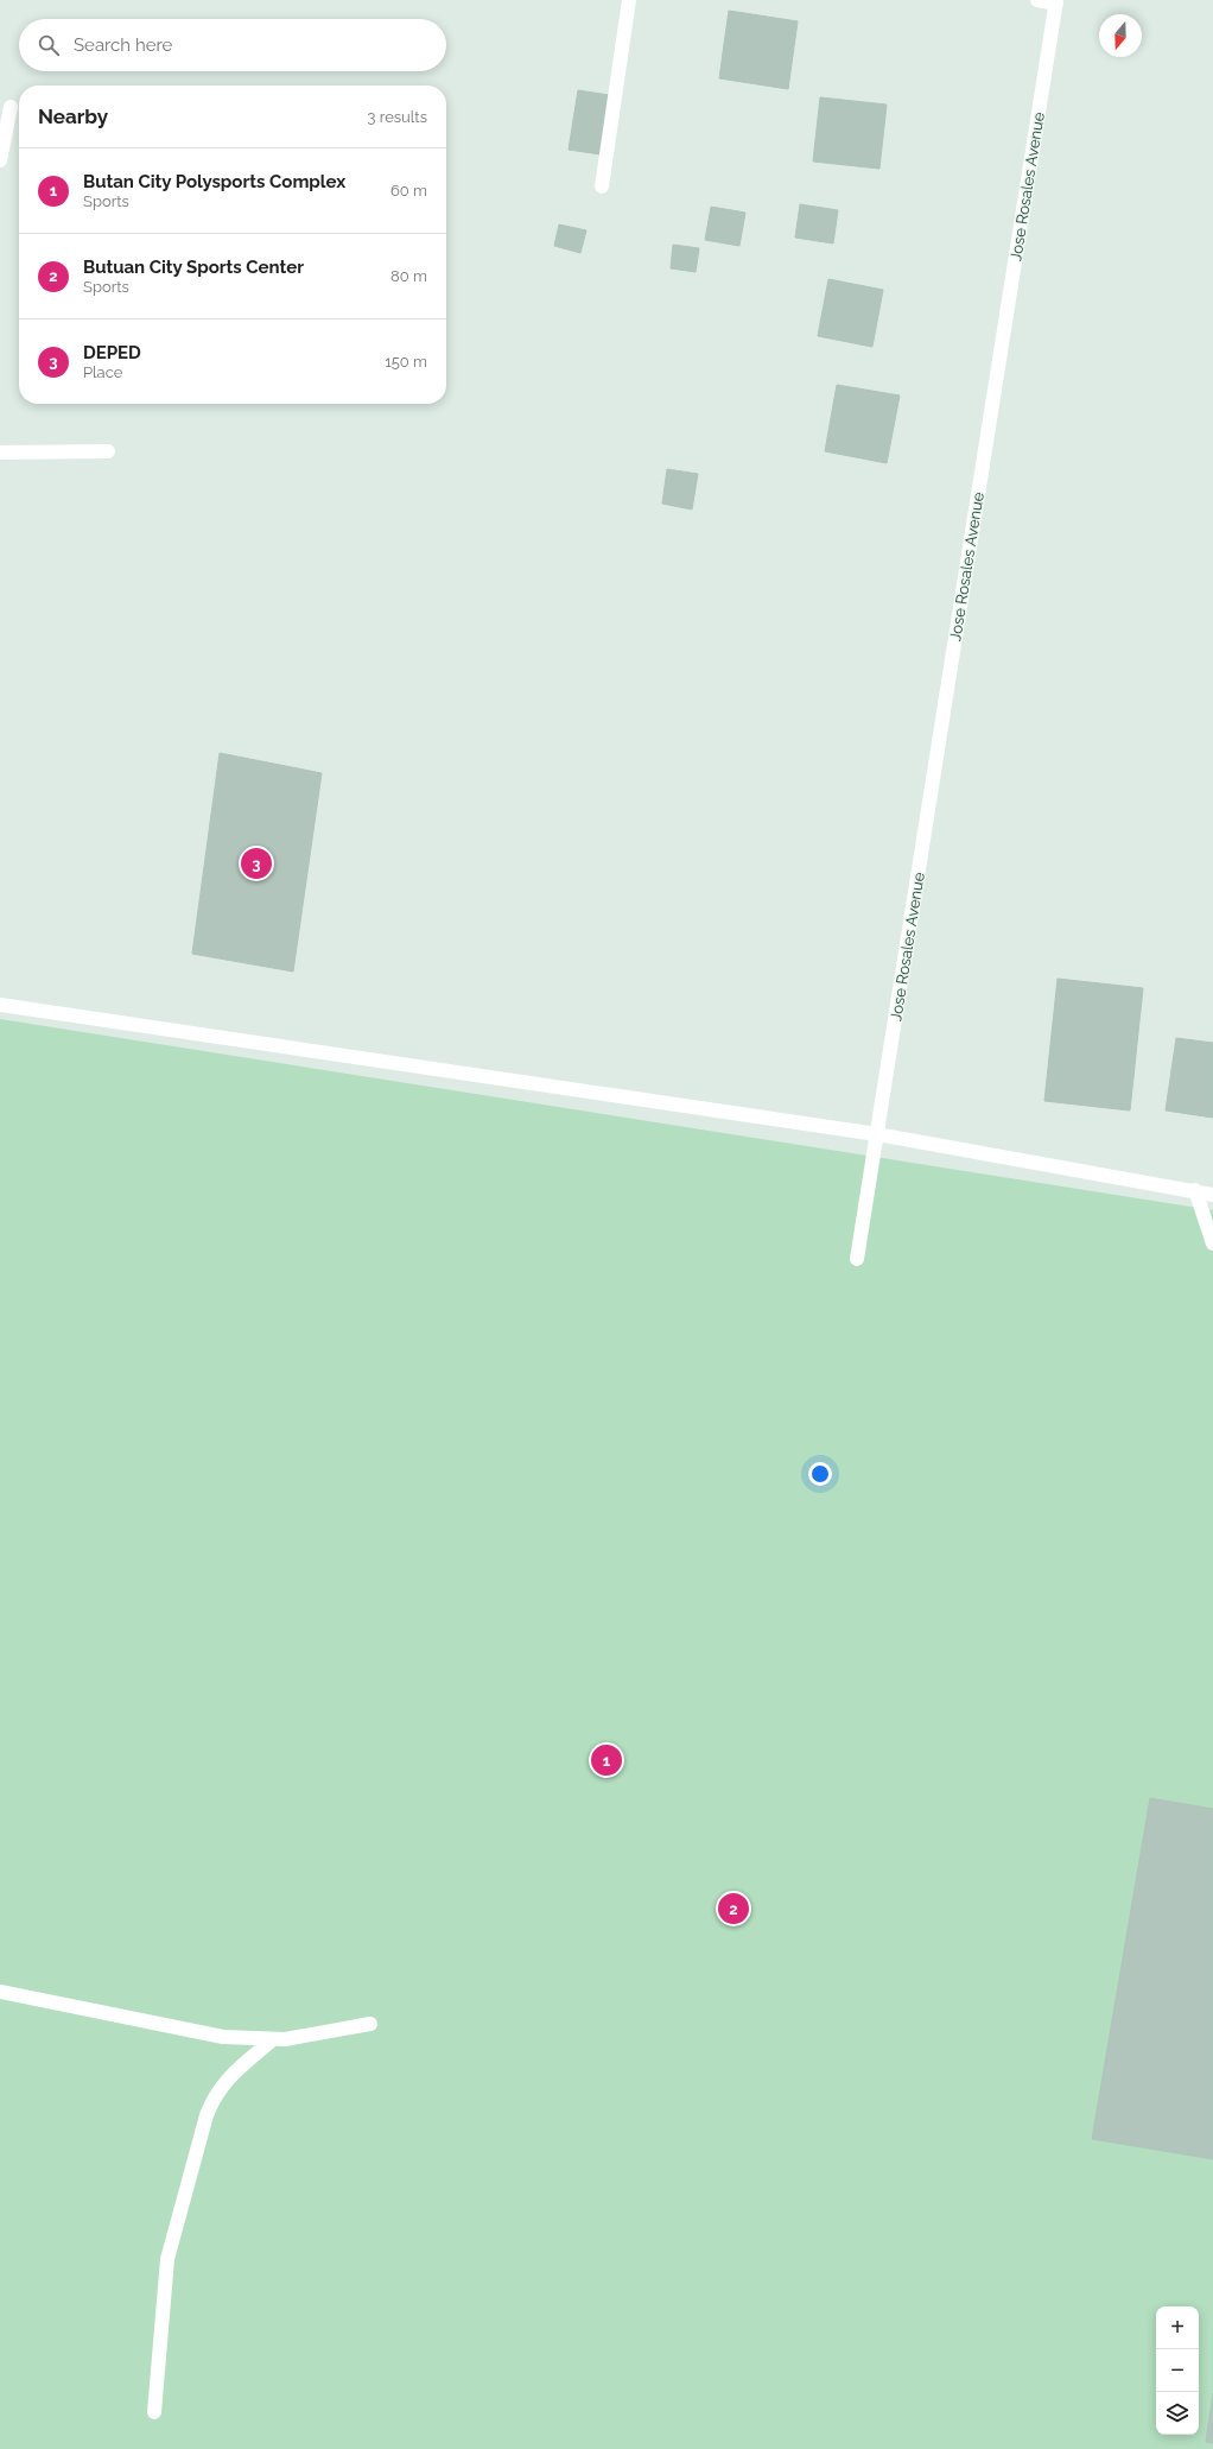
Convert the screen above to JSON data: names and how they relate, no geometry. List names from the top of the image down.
{
  "streets": {
    "street": ["Jose Rosales Avenue"]
  },
  "north": "bottom",
  "page": {
    "search": "Search here",
    "heading": ["Nearby", "3 results"],
    "list": [
      {
        "mark": "1",
        "name": "Butan City Polysports Complex",
        "note": "Sports",
        "value": "60 m"
      },
      {
        "mark": "2",
        "name": "Butuan City Sports Center",
        "note": "Sports",
        "value": "80 m"
      },
      {
        "mark": "3",
        "name": "DEPED",
        "note": "Place",
        "value": "150 m"
      }
    ],
    "pins": ["3", "1", "2"],
    "map_buttons": ["+", "−"]
  }
}
